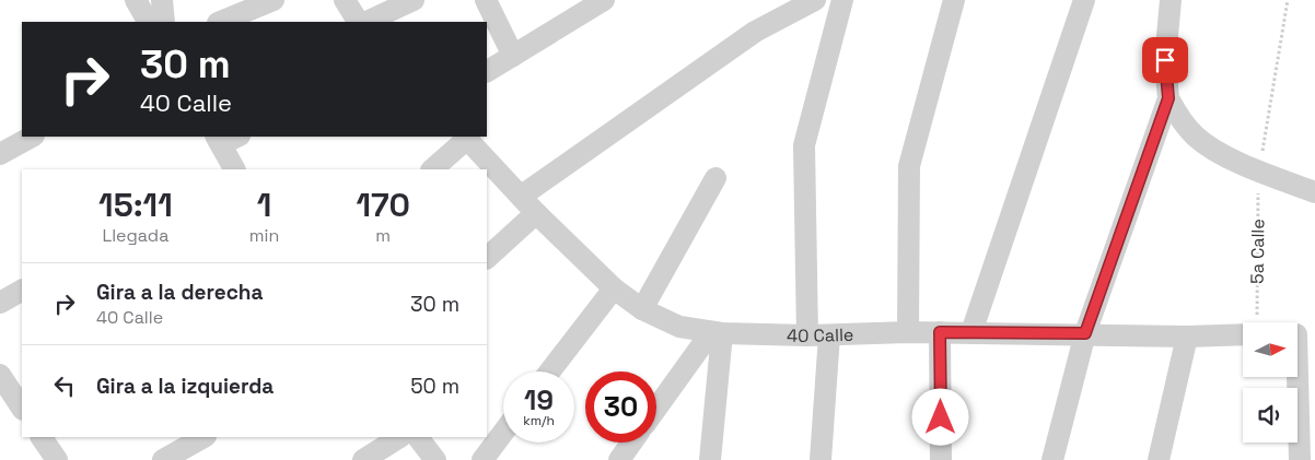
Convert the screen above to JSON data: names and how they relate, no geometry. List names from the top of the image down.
{
  "streets": {
    "street": ["40 Calle"],
    "path": ["5a Calle"]
  },
  "north": "right",
  "page": {
    "turn": ["30 m", "40 Calle"],
    "eta": [
      "15:11",
      "Llegada",
      "1",
      "min",
      "170",
      "m"
    ],
    "list": [
      {
        "name": "Gira a la derecha",
        "note": "40 Calle",
        "value": "30 m"
      },
      {
        "name": "Gira a la izquierda",
        "value": "50 m"
      }
    ],
    "speed": "19 km/h",
    "limit": "30"
  }
}
